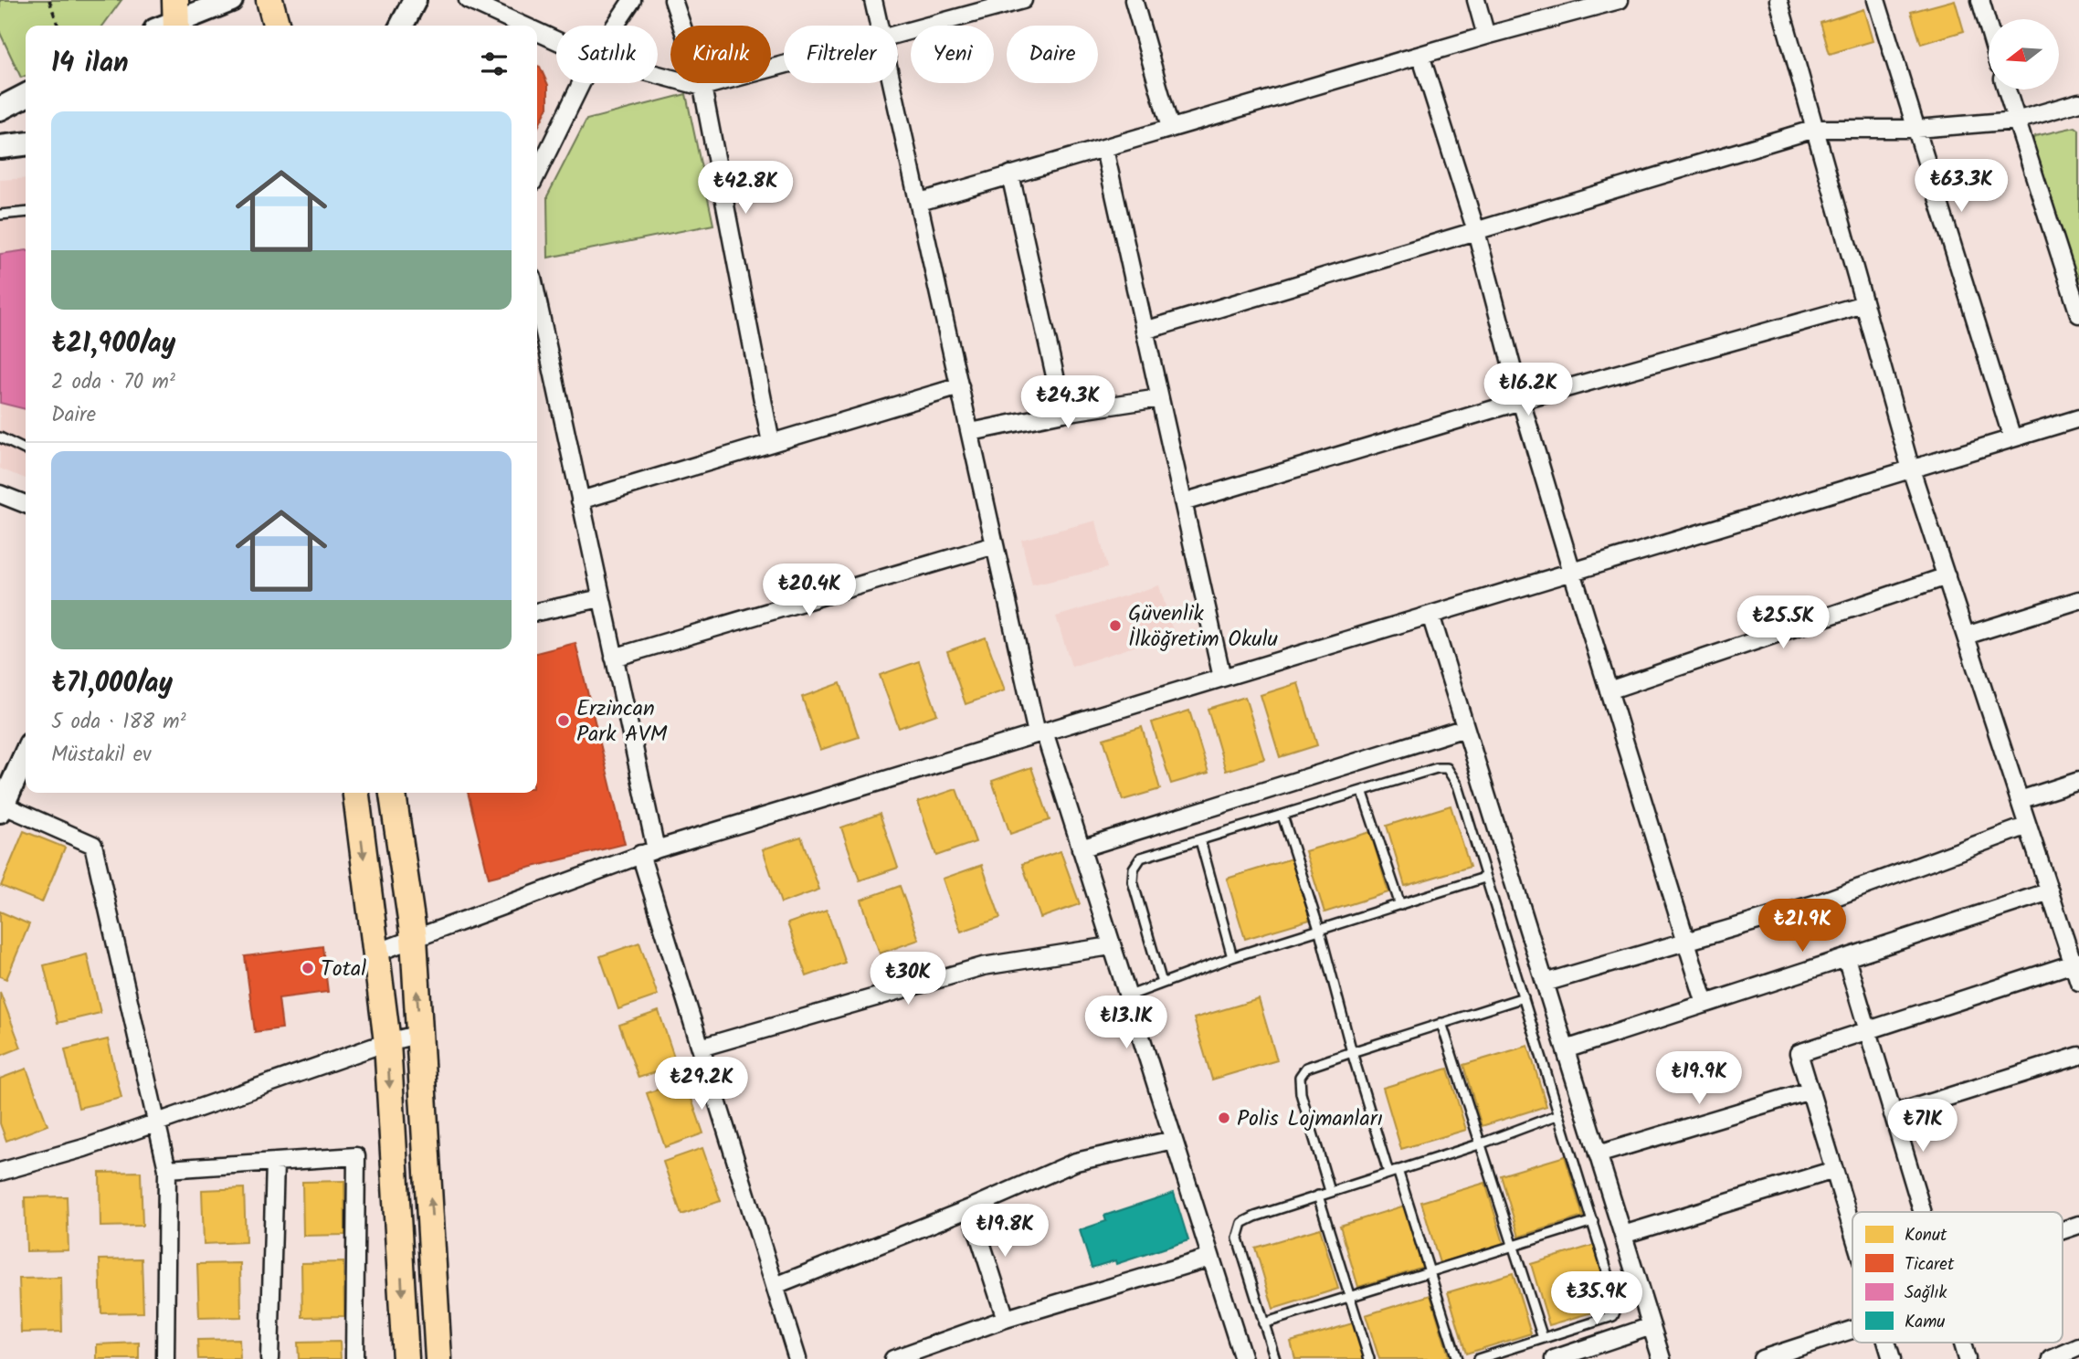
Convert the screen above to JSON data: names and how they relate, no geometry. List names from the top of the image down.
{
  "places": [
    "Güvenlik İlköğretim Okulu",
    "Erzincan Park AVM",
    "Total",
    "Polis Lojmanları"
  ],
  "legend": [
    "Konut",
    "Ticaret",
    "Sağlık",
    "Kamu"
  ],
  "north": "left",
  "page": {
    "chip": [
      "Satılık",
      "Kiralık",
      "Filtreler",
      "Yeni",
      "Daire"
    ],
    "heading": "14 ilan",
    "list": [
      {
        "name": "₺21,900/ay",
        "note": "2 oda · 70 m² · Daire"
      },
      {
        "name": "₺71,000/ay",
        "note": "5 oda · 188 m² · Müstakil ev"
      }
    ],
    "price": [
      "₺63.3K",
      "₺42.8K",
      "₺16.2K",
      "₺24.3K",
      "₺20.4K",
      "₺25.5K",
      "₺21.9K",
      "₺30K",
      "₺13.1K",
      "₺19.9K",
      "₺29.2K",
      "₺71K",
      "₺19.8K",
      "₺35.9K"
    ]
  }
}
